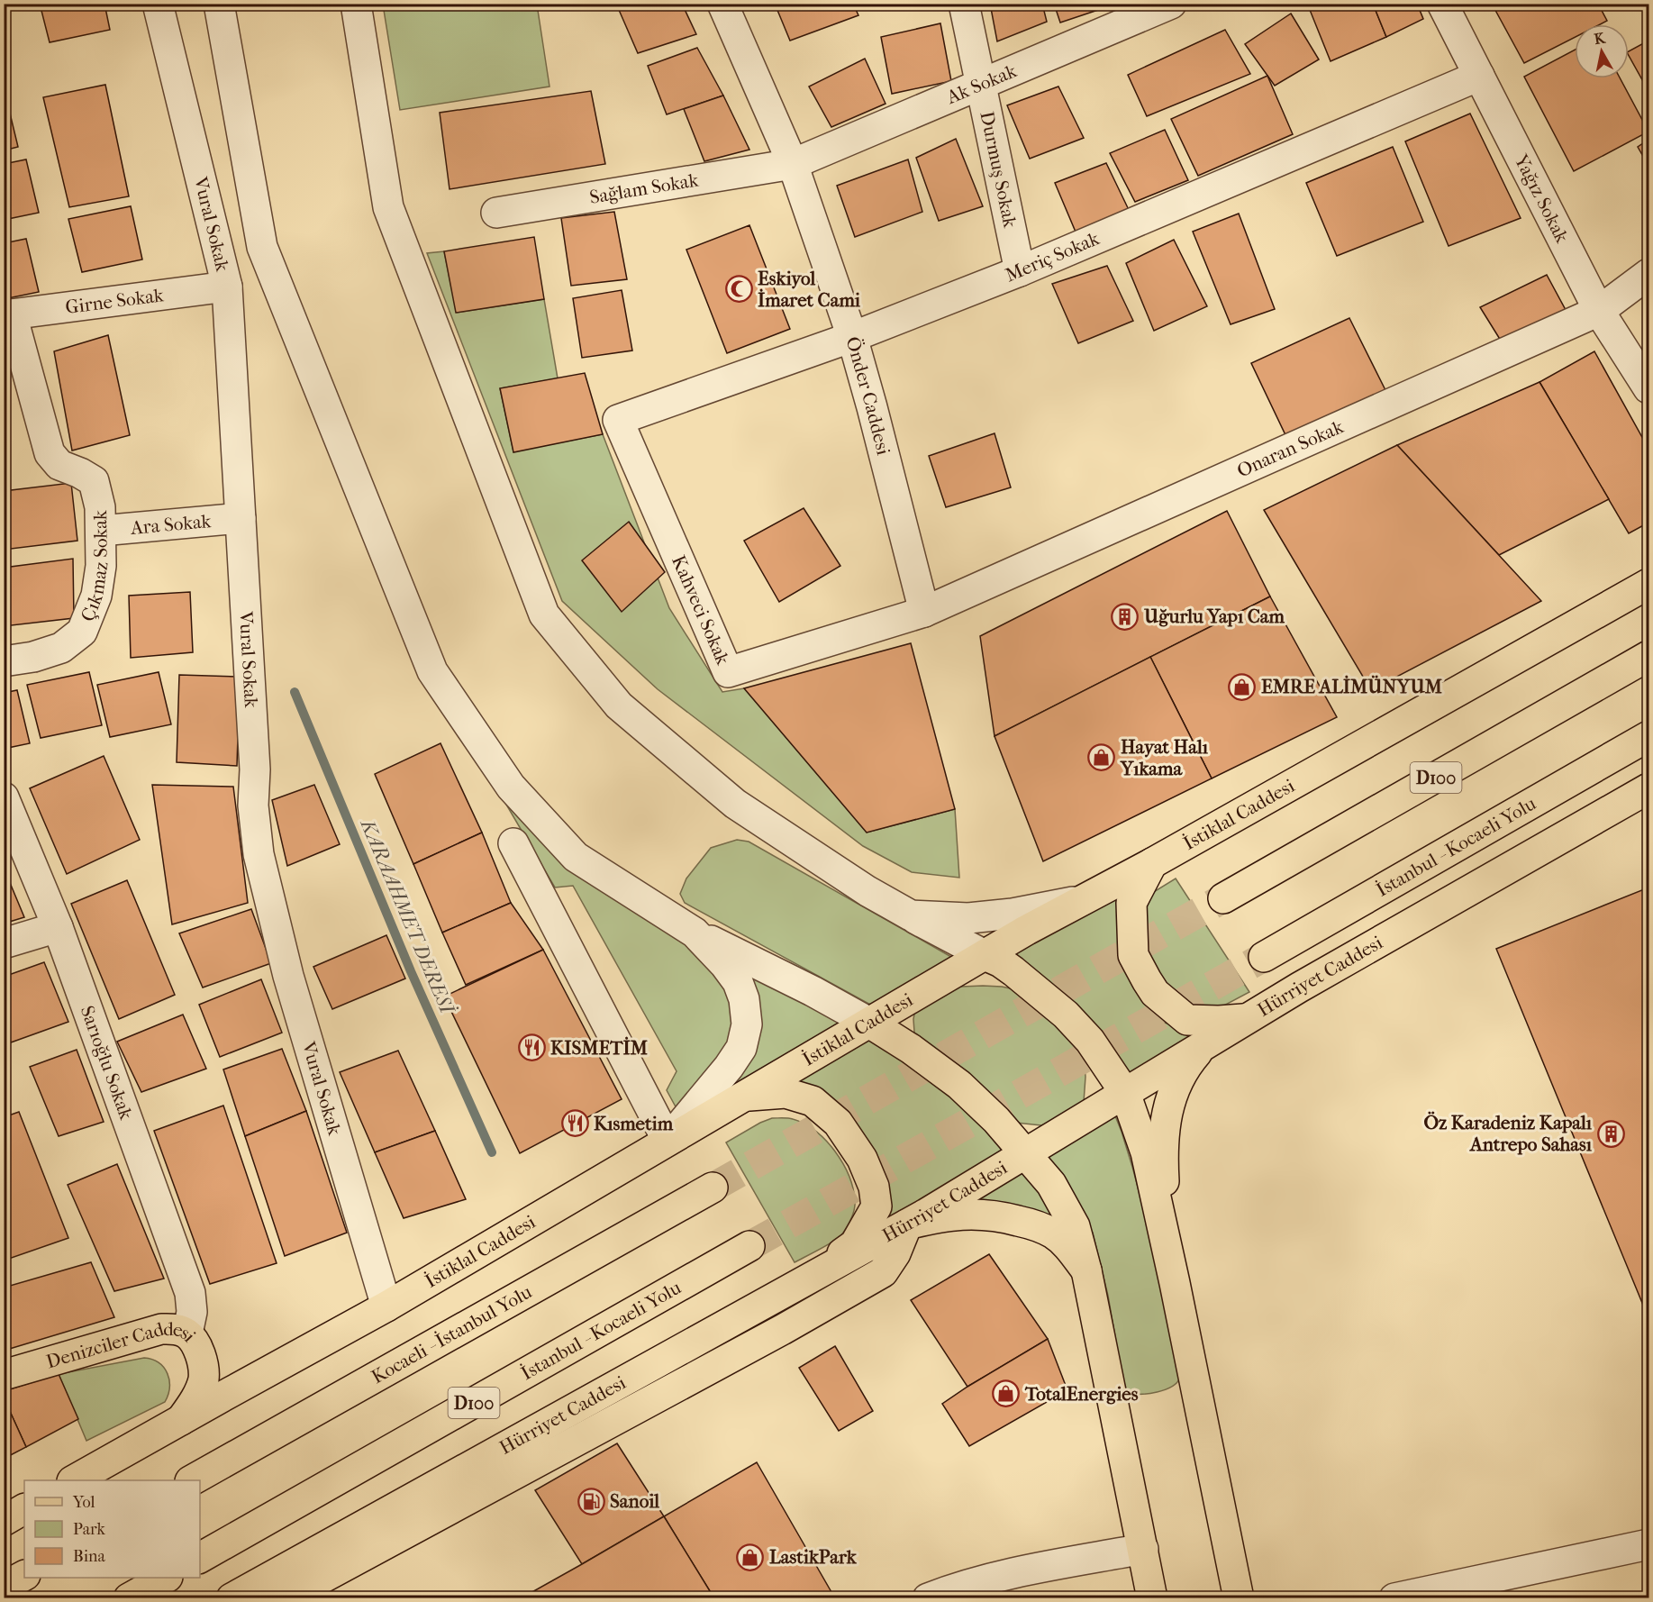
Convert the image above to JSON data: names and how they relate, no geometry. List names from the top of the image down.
{
  "streets": {
    "main road": [
      "D100",
      "İstiklal Caddesi",
      "İstanbul - Kocaeli Yolu",
      "Hürriyet Caddesi",
      "Kocaeli - İstanbul Yolu",
      "Denizciler Caddesi"
    ],
    "street": [
      "Ak Sokak",
      "Durmuş Sokak",
      "Sağlam Sokak",
      "Yağız Sokak",
      "Vural Sokak",
      "Meriç Sokak",
      "Girne Sokak",
      "Önder Caddesi",
      "Onaran Sokak",
      "Ara Sokak",
      "Çıkmaz Sokak",
      "Kahveci Sokak",
      "Sarıoğlu Sokak"
    ]
  },
  "crossings": [
    ["Ak Sokak", "Durmuş Sokak"],
    ["Ak Sokak", "Sağlam Sokak"],
    ["Ak Sokak", "Önder Caddesi"],
    ["Durmuş Sokak", "Meriç Sokak"],
    ["Sağlam Sokak", "Önder Caddesi"],
    ["Yağız Sokak", "Meriç Sokak"],
    ["Yağız Sokak", "Onaran Sokak"],
    ["Vural Sokak", "Girne Sokak"],
    ["Vural Sokak", "Ara Sokak"],
    ["Vural Sokak", "İstiklal Caddesi"],
    ["Meriç Sokak", "Önder Caddesi"],
    ["Meriç Sokak", "Kahveci Sokak"],
    ["Girne Sokak", "Çıkmaz Sokak"],
    ["Önder Caddesi", "Onaran Sokak"],
    ["Önder Caddesi", "Kahveci Sokak"],
    ["Onaran Sokak", "Kahveci Sokak"],
    ["Ara Sokak", "Çıkmaz Sokak"],
    ["İstiklal Caddesi", "Hürriyet Caddesi"],
    ["İstiklal Caddesi", "Denizciler Caddesi"],
    ["Sarıoğlu Sokak", "Denizciler Caddesi"]
  ],
  "water": ["KARAAHMET DERESİ"],
  "places": {
    "mosque": ["Eskiyol İmaret Cami"],
    "building": ["Uğurlu Yapı Cam", "Öz Karadeniz Kapalı Antrepo Sahası"],
    "shop": [
      "EMRE ALİMÜNYUM",
      "Hayat Halı Yıkama",
      "TotalEnergies",
      "LastikPark"
    ],
    "restaurant": ["KISMETİM", "Kısmetim"],
    "fuel station": ["Sanoil"]
  },
  "legend": ["Yol", "Park", "Bina"],
  "north": "top"
}
